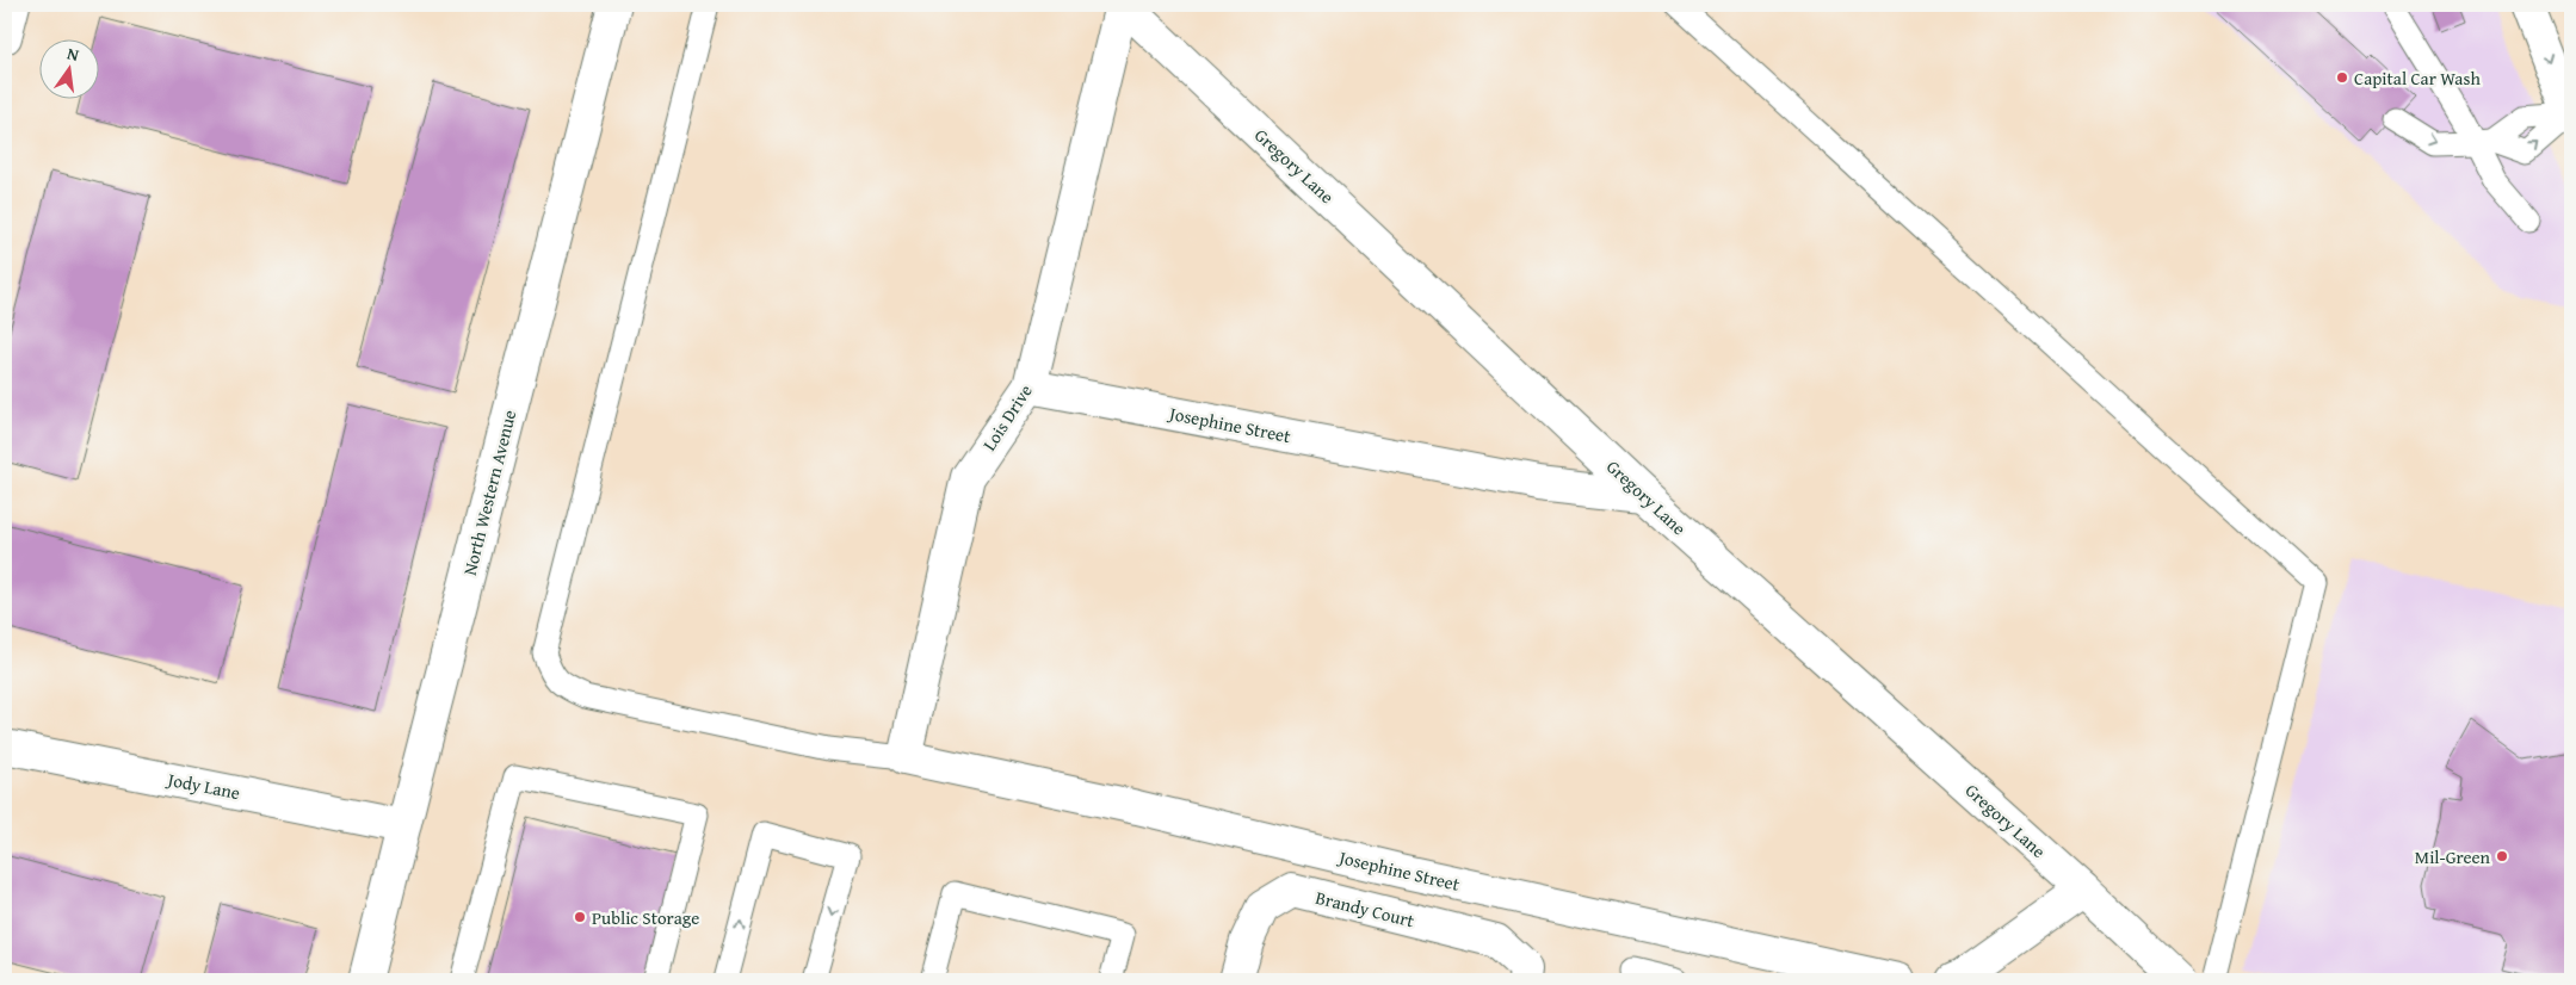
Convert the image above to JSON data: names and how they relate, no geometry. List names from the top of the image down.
{
  "streets": {
    "street": [
      "Gregory Lane",
      "Lois Drive",
      "Josephine Street",
      "North Western Avenue",
      "Jody Lane",
      "Brandy Court"
    ]
  },
  "crossings": [
    ["Gregory Lane", "Lois Drive"],
    ["Gregory Lane", "Josephine Street"],
    ["Lois Drive", "Josephine Street"],
    ["North Western Avenue", "Jody Lane"]
  ],
  "places": ["Capital Car Wash", "Mil-Green", "Public Storage"],
  "north": "top"
}
